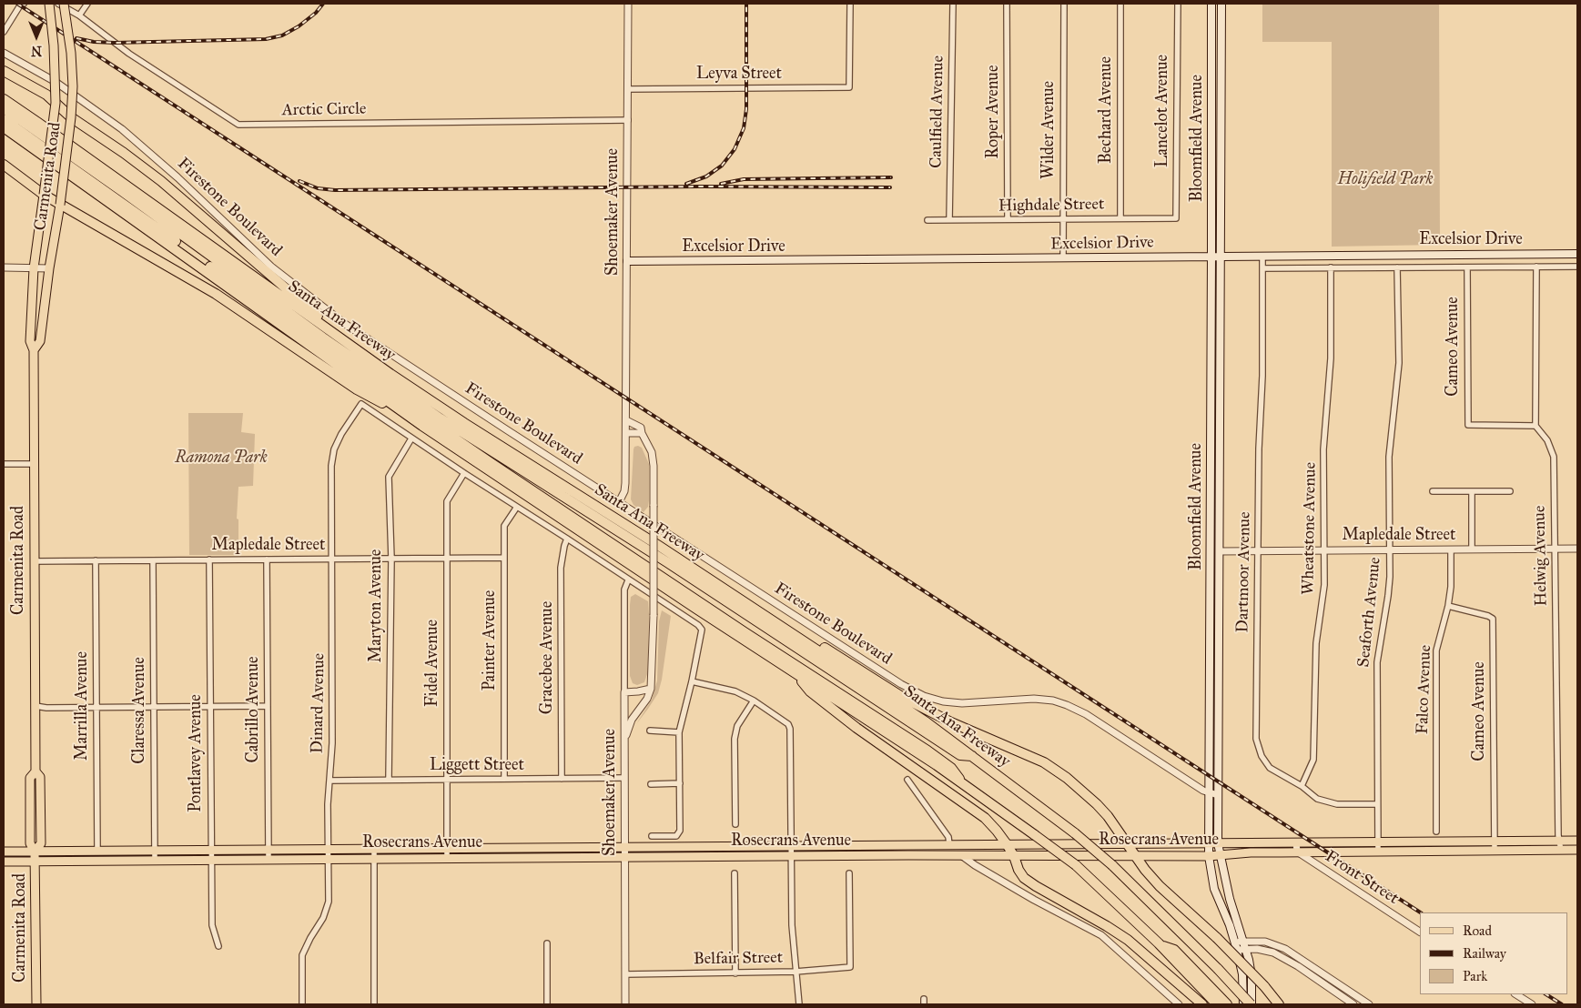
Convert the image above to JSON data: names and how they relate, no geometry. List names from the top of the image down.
{
  "streets": {
    "highway": ["Santa Ana Freeway"],
    "main road": [
      "Bloomfield Avenue",
      "Carmenita Road",
      "Excelsior Drive",
      "Rosecrans Avenue"
    ],
    "street": [
      "Leyva Street",
      "Arctic Circle",
      "Bechard Avenue",
      "Lancelot Avenue",
      "Caulfield Avenue",
      "Roper Avenue",
      "Wilder Avenue",
      "Highdale Street",
      "Firestone Boulevard",
      "Shoemaker Avenue",
      "Cameo Avenue",
      "Wheatstone Avenue",
      "Mapledale Street",
      "Helwig Avenue",
      "Dartmoor Avenue",
      "Maryton Avenue",
      "Seaforth Avenue",
      "Painter Avenue",
      "Gracebee Avenue",
      "Fidel Avenue",
      "Falco Avenue",
      "Dinard Avenue",
      "Marrilla Avenue",
      "Cabrillo Avenue",
      "Claressa Avenue",
      "Pontlavey Avenue",
      "Liggett Street",
      "Front Street",
      "Belfair Street"
    ]
  },
  "crossings": [
    ["Leyva Street", "Shoemaker Avenue"],
    ["Arctic Circle", "Shoemaker Avenue"],
    ["Bechard Avenue", "Highdale Street"],
    ["Lancelot Avenue", "Highdale Street"],
    ["Caulfield Avenue", "Highdale Street"],
    ["Roper Avenue", "Highdale Street"],
    ["Wilder Avenue", "Highdale Street"],
    ["Wilder Avenue", "Excelsior Drive"],
    ["Bloomfield Avenue", "Firestone Boulevard"],
    ["Bloomfield Avenue", "Excelsior Drive"],
    ["Bloomfield Avenue", "Santa Ana Freeway"],
    ["Bloomfield Avenue", "Mapledale Street"],
    ["Bloomfield Avenue", "Rosecrans Avenue"],
    ["Carmenita Road", "Mapledale Street"],
    ["Carmenita Road", "Rosecrans Avenue"],
    ["Firestone Boulevard", "Shoemaker Avenue"],
    ["Shoemaker Avenue", "Excelsior Drive"],
    ["Shoemaker Avenue", "Liggett Street"],
    ["Shoemaker Avenue", "Rosecrans Avenue"],
    ["Shoemaker Avenue", "Belfair Street"],
    ["Excelsior Drive", "Cameo Avenue"],
    ["Excelsior Drive", "Wheatstone Avenue"],
    ["Excelsior Drive", "Dartmoor Avenue"],
    ["Excelsior Drive", "Seaforth Avenue"],
    ["Cameo Avenue", "Helwig Avenue"],
    ["Cameo Avenue", "Falco Avenue"],
    ["Cameo Avenue", "Rosecrans Avenue"],
    ["Wheatstone Avenue", "Mapledale Street"],
    ["Wheatstone Avenue", "Dartmoor Avenue"],
    ["Mapledale Street", "Helwig Avenue"],
    ["Mapledale Street", "Dartmoor Avenue"],
    ["Mapledale Street", "Maryton Avenue"],
    ["Mapledale Street", "Seaforth Avenue"],
    ["Mapledale Street", "Painter Avenue"],
    ["Mapledale Street", "Fidel Avenue"],
    ["Mapledale Street", "Falco Avenue"],
    ["Mapledale Street", "Dinard Avenue"],
    ["Mapledale Street", "Marrilla Avenue"],
    ["Mapledale Street", "Cabrillo Avenue"],
    ["Mapledale Street", "Claressa Avenue"],
    ["Mapledale Street", "Pontlavey Avenue"],
    ["Helwig Avenue", "Rosecrans Avenue"],
    ["Dartmoor Avenue", "Seaforth Avenue"],
    ["Maryton Avenue", "Dinard Avenue"],
    ["Maryton Avenue", "Liggett Street"],
    ["Seaforth Avenue", "Rosecrans Avenue"],
    ["Painter Avenue", "Liggett Street"],
    ["Gracebee Avenue", "Liggett Street"],
    ["Fidel Avenue", "Liggett Street"],
    ["Fidel Avenue", "Rosecrans Avenue"],
    ["Dinard Avenue", "Liggett Street"],
    ["Dinard Avenue", "Rosecrans Avenue"],
    ["Marrilla Avenue", "Rosecrans Avenue"],
    ["Cabrillo Avenue", "Rosecrans Avenue"],
    ["Claressa Avenue", "Rosecrans Avenue"],
    ["Pontlavey Avenue", "Rosecrans Avenue"],
    ["Rosecrans Avenue", "Front Street"]
  ],
  "parks": ["Holifield Park", "Ramona Park"],
  "legend": ["Road", "Railway", "Park"],
  "north": "bottom"
}
